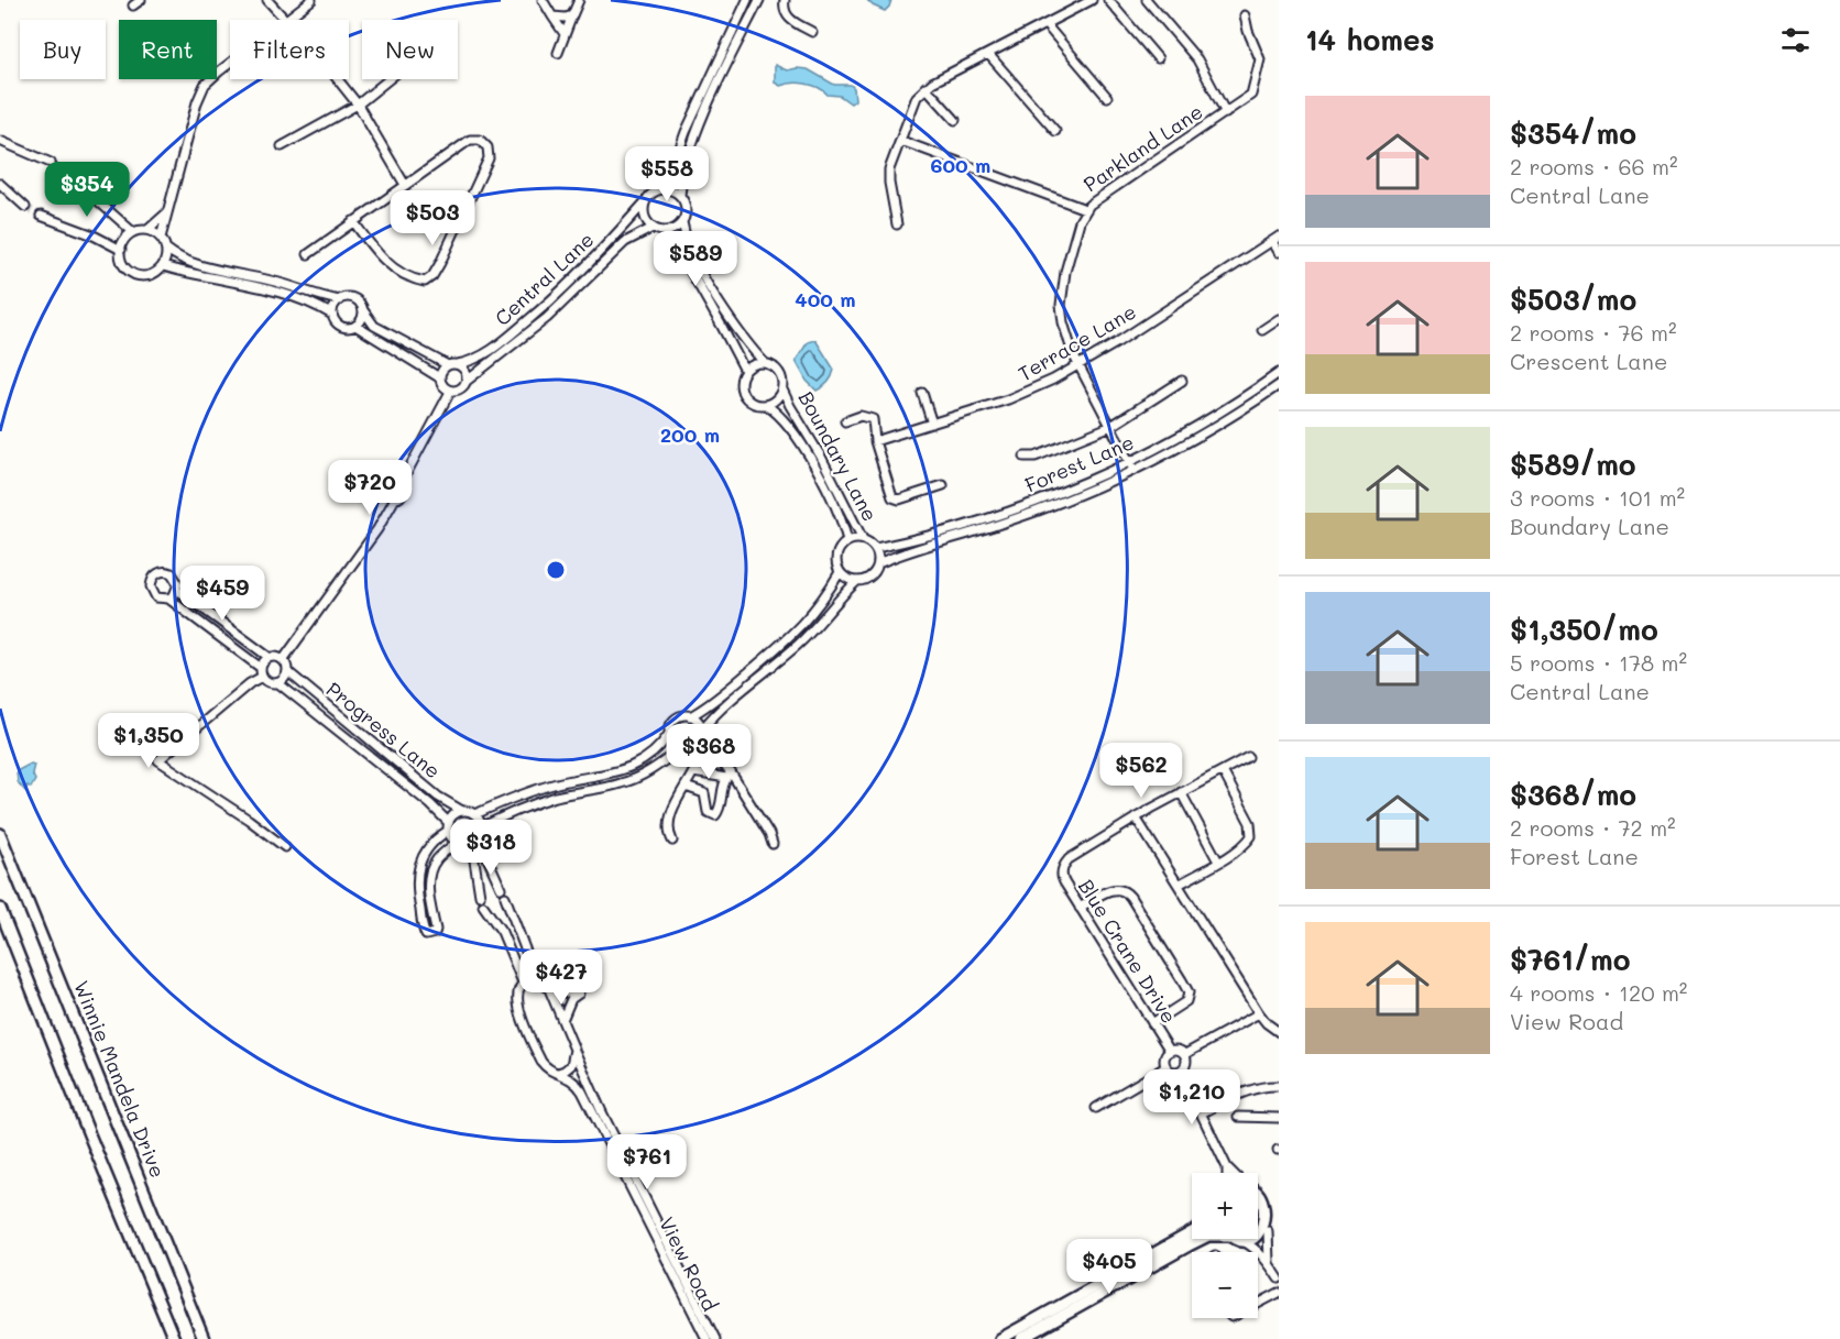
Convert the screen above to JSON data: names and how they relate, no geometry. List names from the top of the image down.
{
  "streets": {
    "main road": ["Winnie Mandela Drive"],
    "street": [
      "Parkland Lane",
      "Central Lane",
      "Terrace Lane",
      "Boundary Lane",
      "Forest Lane",
      "Progress Lane",
      "Blue Crane Drive",
      "View Road"
    ]
  },
  "crossings": [
    ["Parkland Lane", "Terrace Lane"],
    ["Parkland Lane", "Forest Lane"],
    ["Central Lane", "Progress Lane"],
    ["Boundary Lane", "Forest Lane"]
  ],
  "page": {
    "heading": "14 homes",
    "chip": [
      "Buy",
      "Rent",
      "Filters",
      "New"
    ],
    "list": [
      {
        "name": "$354/mo",
        "note": "2 rooms · 66 m² · Central Lane"
      },
      {
        "name": "$503/mo",
        "note": "2 rooms · 76 m² · Crescent Lane"
      },
      {
        "name": "$589/mo",
        "note": "3 rooms · 101 m² · Boundary Lane"
      },
      {
        "name": "$1,350/mo",
        "note": "5 rooms · 178 m² · Central Lane"
      },
      {
        "name": "$368/mo",
        "note": "2 rooms · 72 m² · Forest Lane"
      },
      {
        "name": "$761/mo",
        "note": "4 rooms · 120 m² · View Road"
      }
    ],
    "price": [
      "$558",
      "$354",
      "$503",
      "$589",
      "$720",
      "$459",
      "$1,350",
      "$368",
      "$562",
      "$318",
      "$427",
      "$1,210",
      "$761",
      "$405"
    ],
    "map_buttons": ["+", "−"]
  },
  "rings": ["600 m", "400 m", "200 m"]
}
